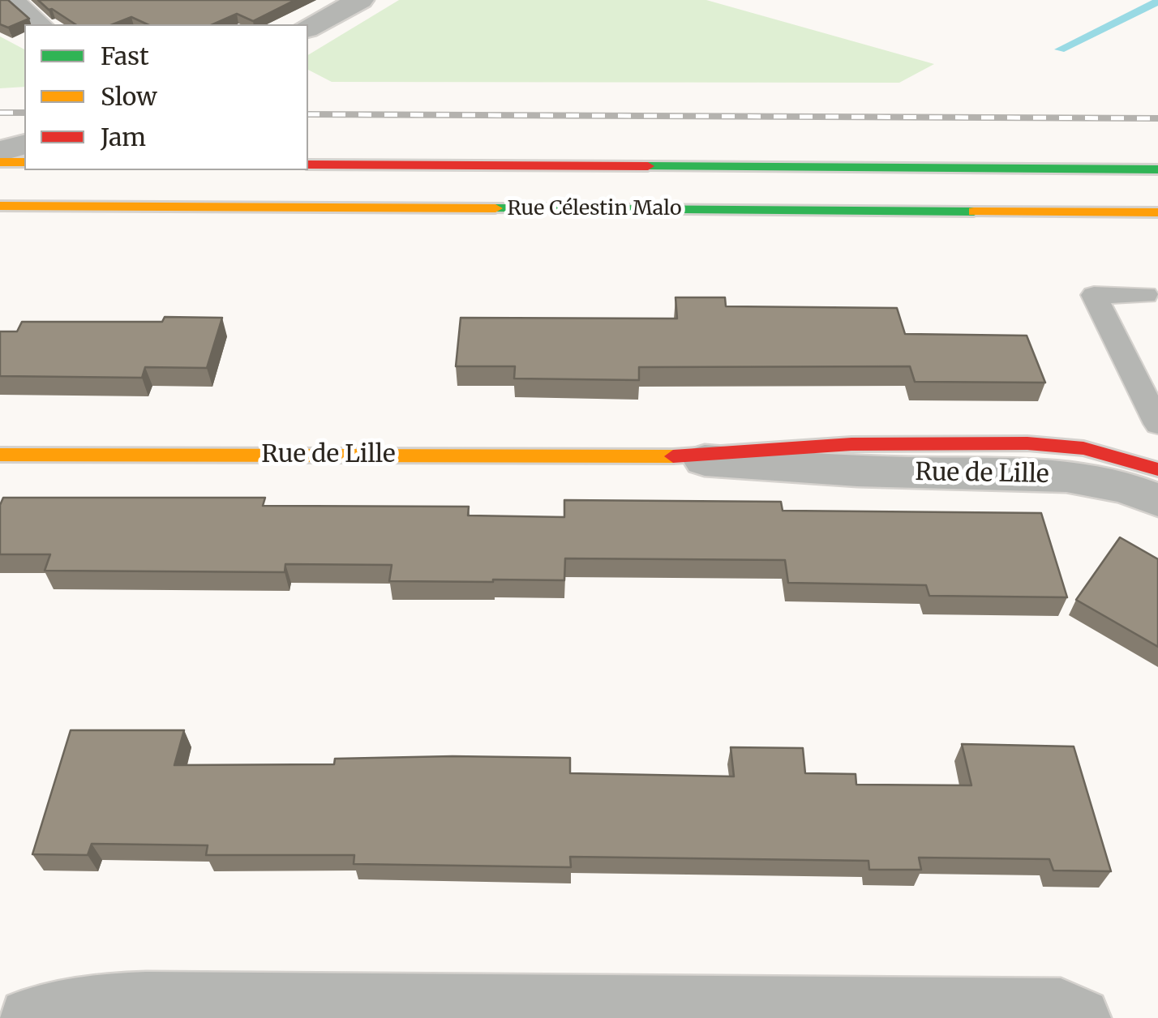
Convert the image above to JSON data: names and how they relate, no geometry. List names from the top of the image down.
{
  "streets": {
    "main road": ["Rue Célestin Malo", "Rue de Lille"]
  },
  "legend": ["Fast", "Slow", "Jam"]
}
